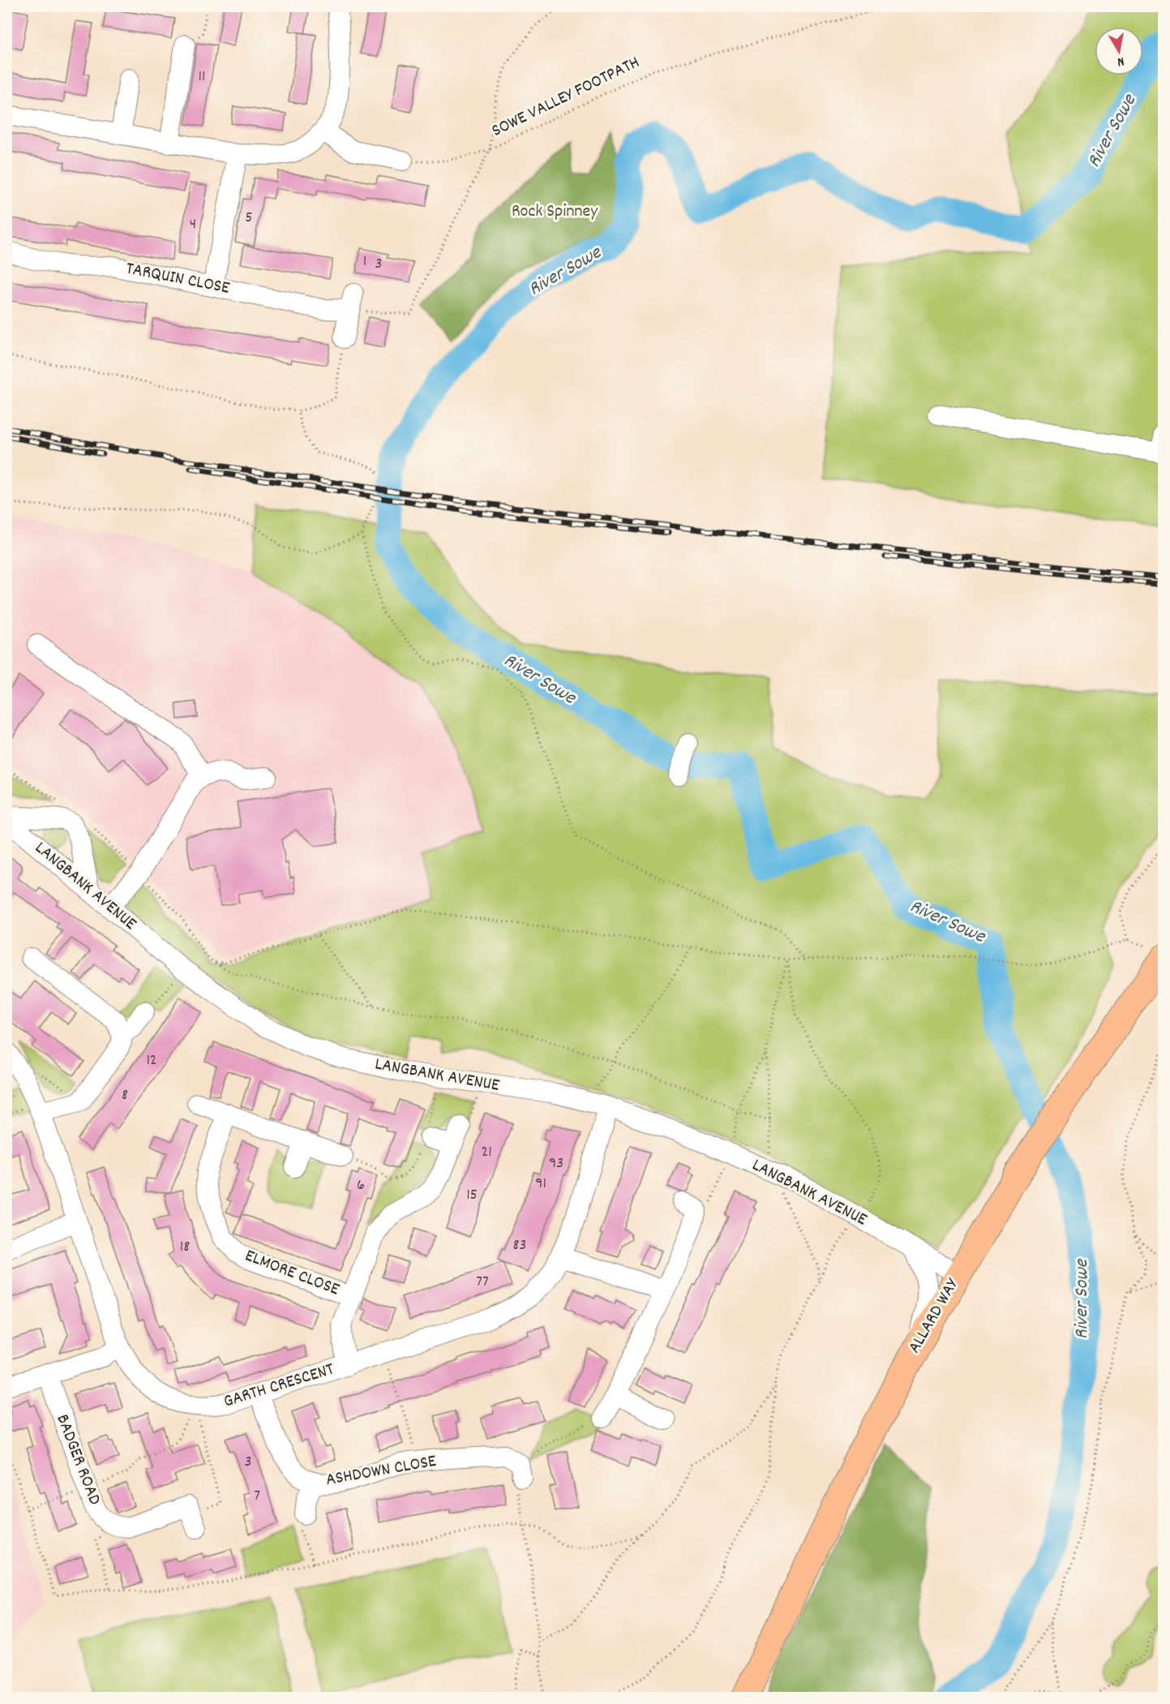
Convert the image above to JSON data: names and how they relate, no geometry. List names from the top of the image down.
{
  "streets": {
    "main road": ["ALLARD WAY"],
    "street": [
      "TARQUIN CLOSE",
      "LANGBANK AVENUE",
      "ELMORE CLOSE",
      "GARTH CRESCENT",
      "BADGER ROAD",
      "ASHDOWN CLOSE"
    ],
    "path": ["SOWE VALLEY FOOTPATH"]
  },
  "crossings": [
    ["SOWE VALLEY FOOTPATH", "TARQUIN CLOSE"],
    ["LANGBANK AVENUE", "ALLARD WAY"],
    ["LANGBANK AVENUE", "GARTH CRESCENT"],
    ["GARTH CRESCENT", "ASHDOWN CLOSE"]
  ],
  "water": ["River Sowe"],
  "parks": ["Rock Spinney"],
  "house_numbers": [
    "11",
    "5",
    "4",
    "1",
    "3",
    "12",
    "8",
    "21",
    "93",
    "91",
    "6",
    "15",
    "83",
    "18",
    "77",
    "3",
    "7"
  ],
  "north": "bottom"
}
